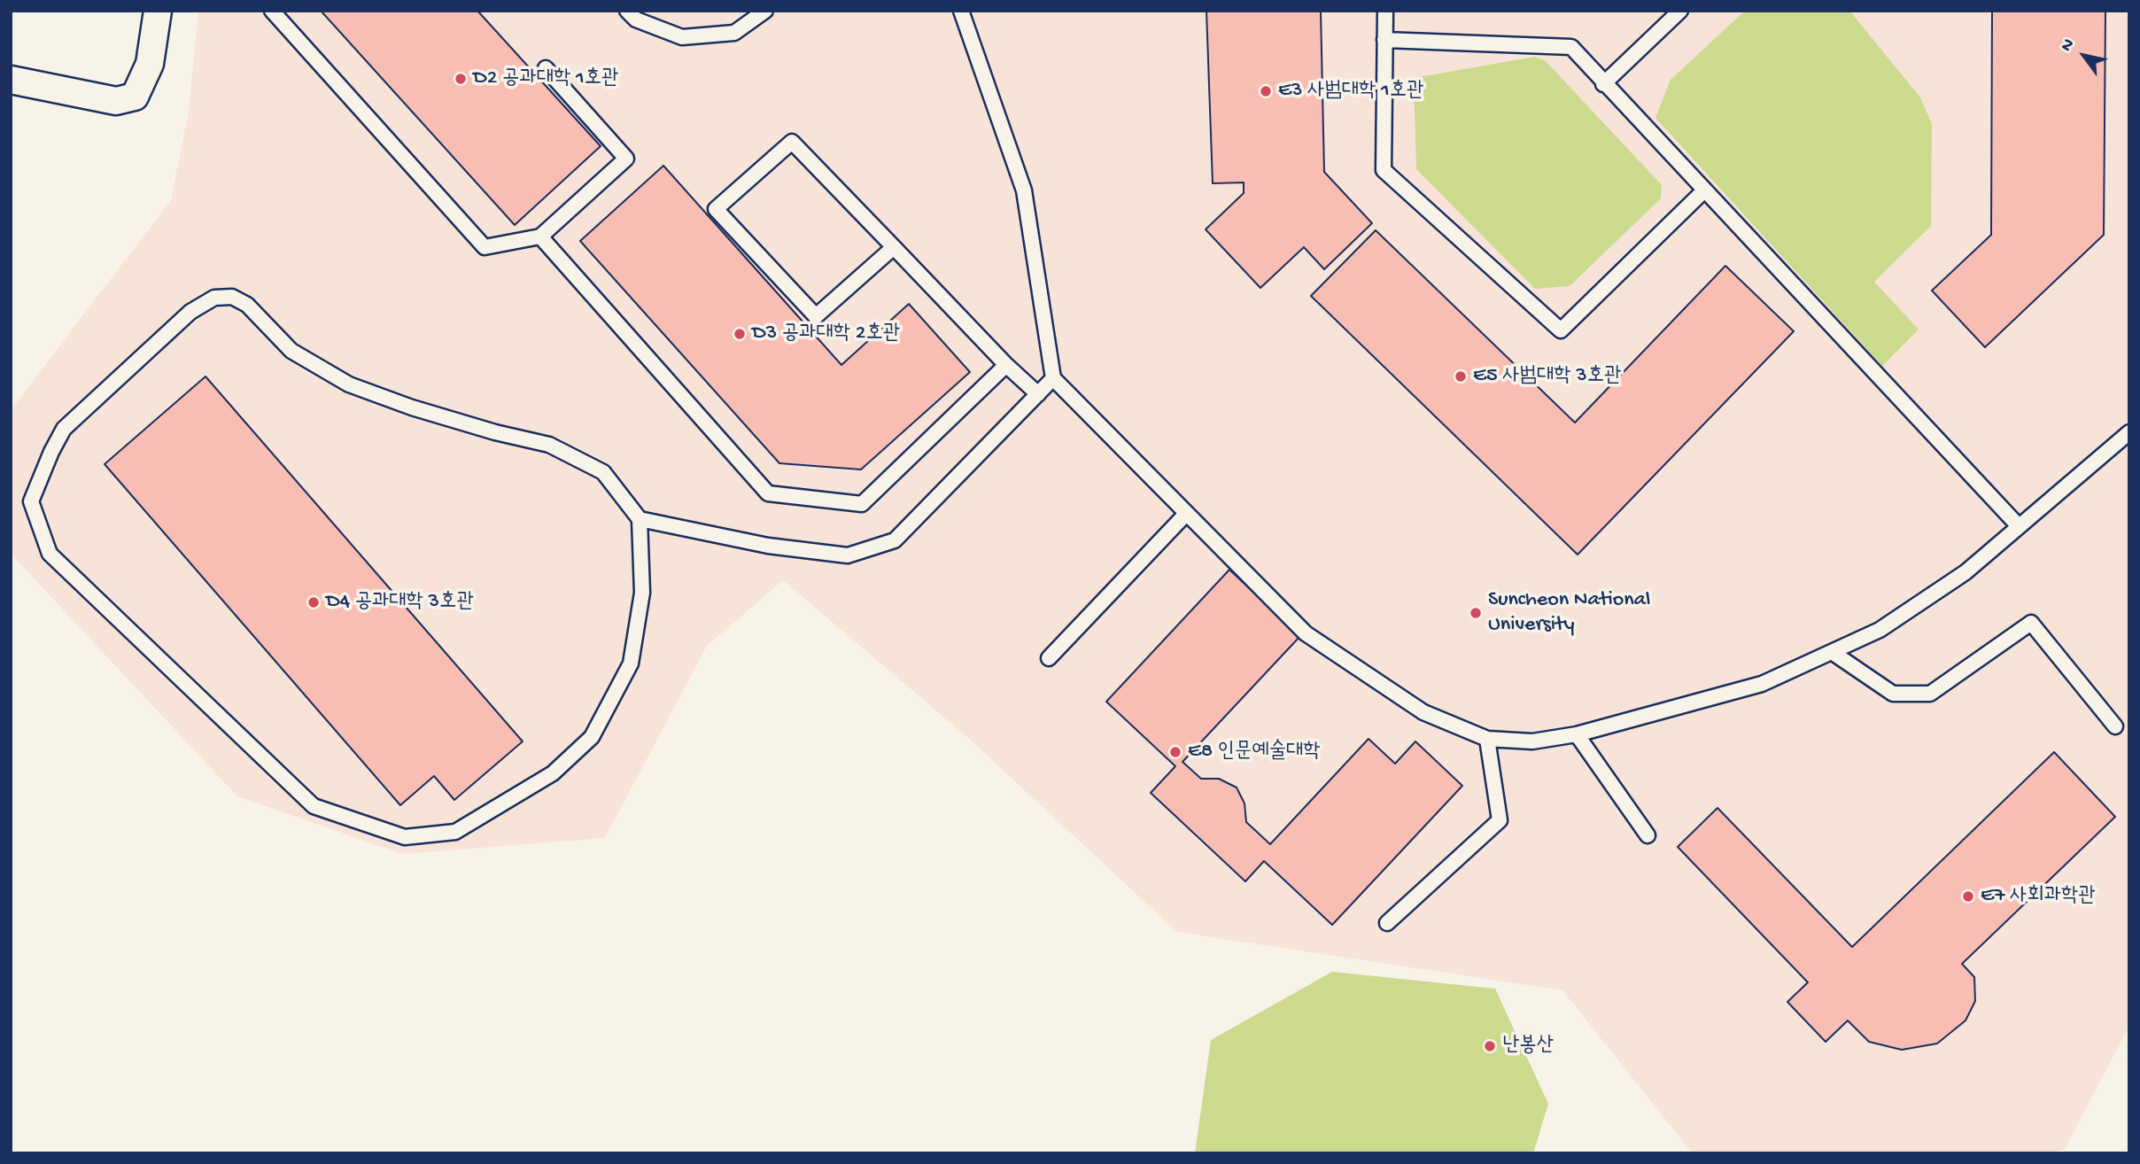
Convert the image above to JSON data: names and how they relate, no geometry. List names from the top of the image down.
{
  "places": [
    "D2 공과대학 1호관",
    "E3 사범대학 1호관",
    "D3 공과대학 2호관",
    "E5 사범대학 3호관",
    "D4 공과대학 3호관",
    "Suncheon National University",
    "E8 인문예술대학",
    "E7 사회과학관",
    "난봉산"
  ],
  "north": "top left"
}
